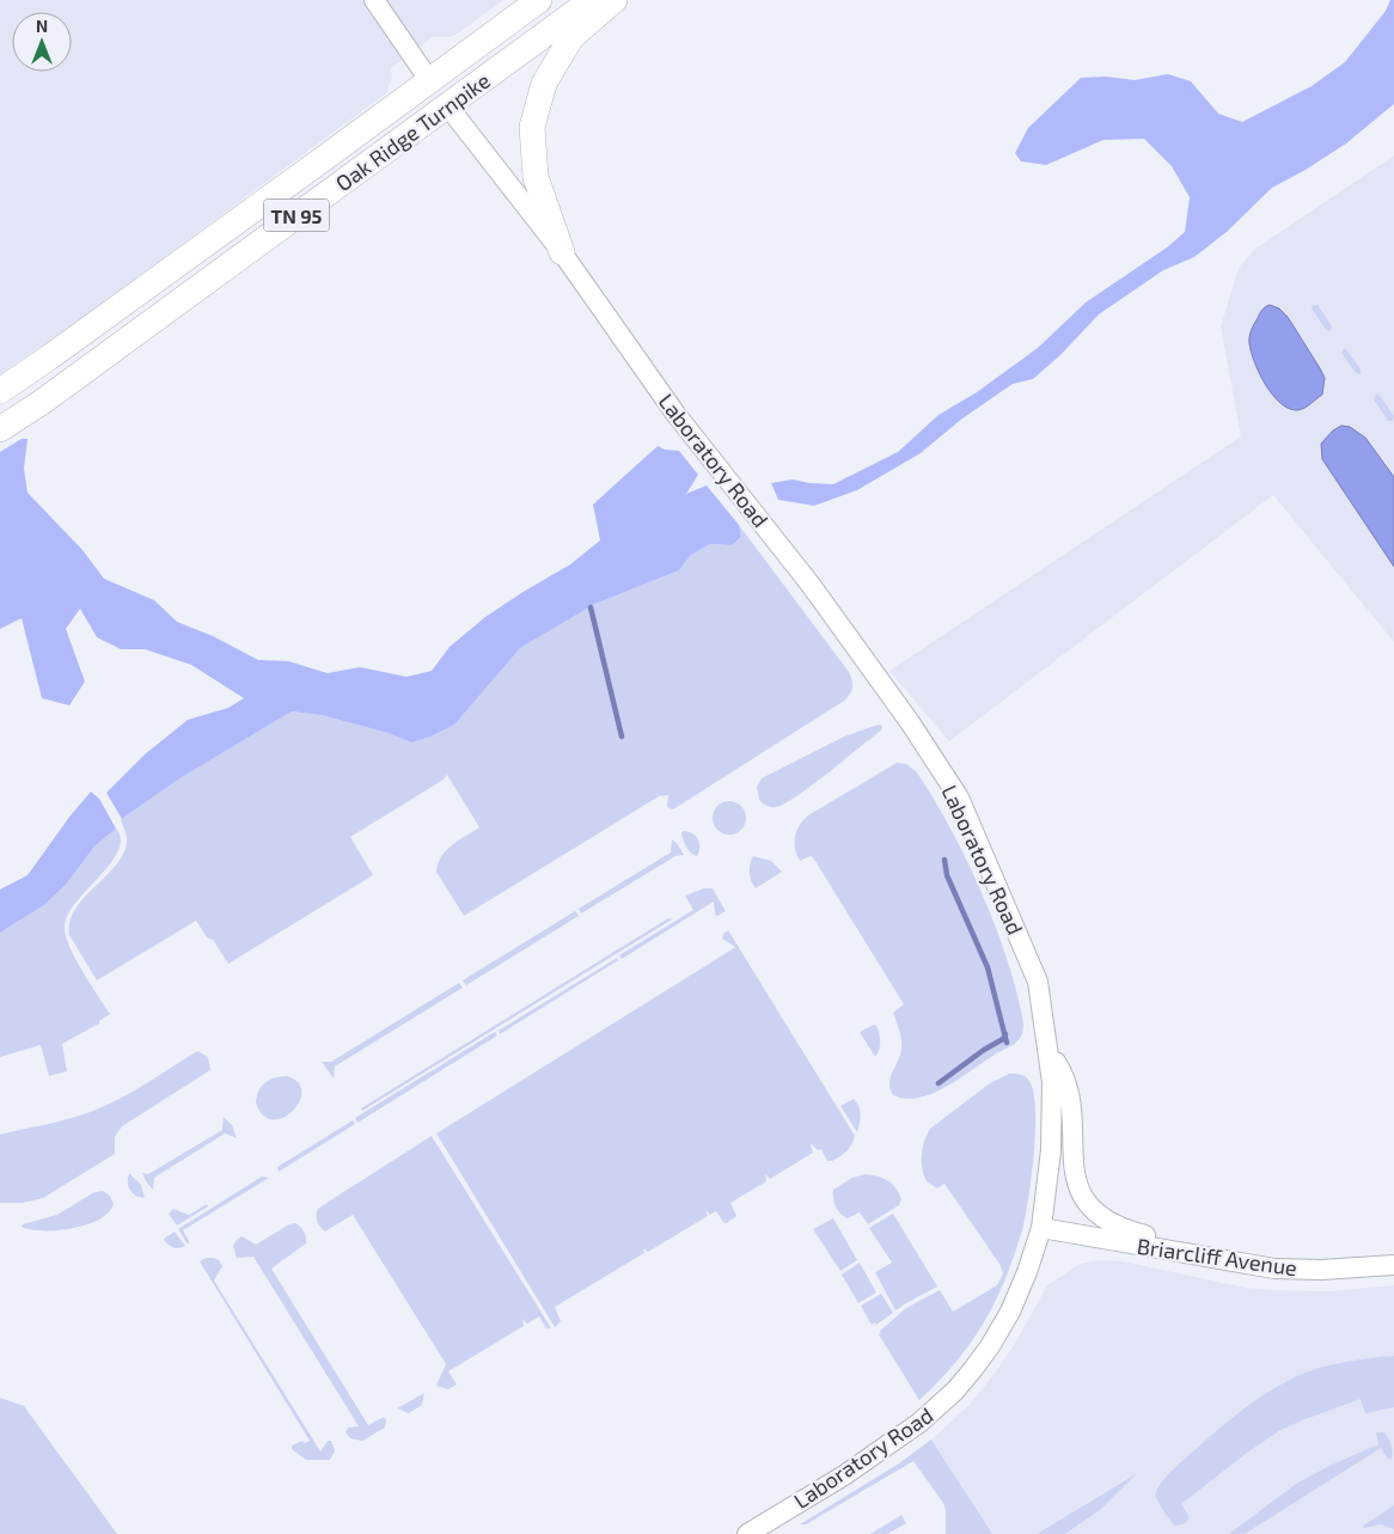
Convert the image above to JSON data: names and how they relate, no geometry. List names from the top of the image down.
{
  "streets": {
    "highway": ["Oak Ridge Turnpike", "TN 95"],
    "street": ["Laboratory Road", "Briarcliff Avenue"]
  },
  "crossings": [
    ["Oak Ridge Turnpike", "Laboratory Road"],
    ["Laboratory Road", "Briarcliff Avenue"]
  ],
  "north": "top"
}
